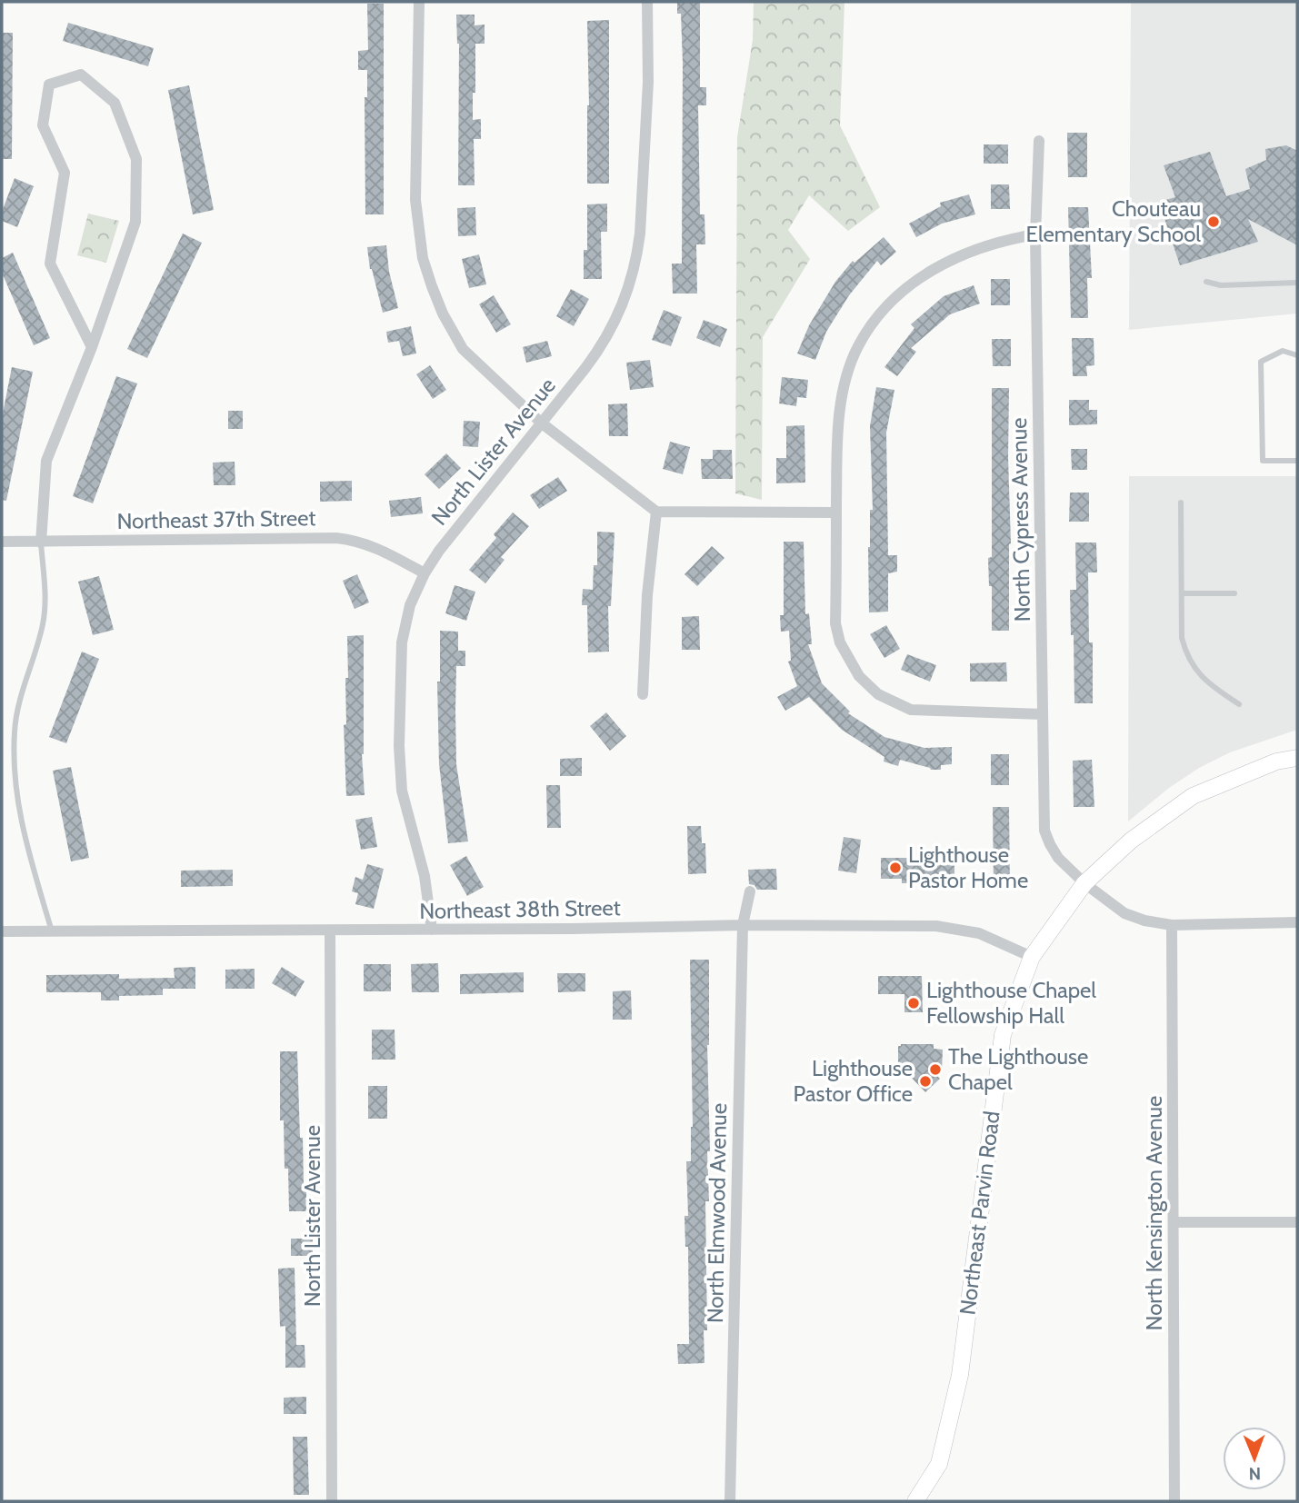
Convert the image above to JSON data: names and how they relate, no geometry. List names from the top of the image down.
{
  "streets": {
    "main road": ["Northeast Parvin Road"],
    "street": [
      "North Lister Avenue",
      "Northeast 37th Street",
      "North Cypress Avenue",
      "Northeast 38th Street",
      "North Elmwood Avenue",
      "North Kensington Avenue"
    ]
  },
  "crossings": [
    ["North Lister Avenue", "Northeast 37th Street"],
    ["North Lister Avenue", "Northeast 38th Street"],
    ["North Cypress Avenue", "Northeast Parvin Road"],
    ["Northeast 38th Street", "North Elmwood Avenue"],
    ["Northeast 38th Street", "Northeast Parvin Road"]
  ],
  "places": [
    "Chouteau Elementary School",
    "Lighthouse Pastor Home",
    "Lighthouse Chapel Fellowship Hall",
    "The Lighthouse Chapel",
    "Lighthouse Pastor Office"
  ],
  "north": "bottom"
}
